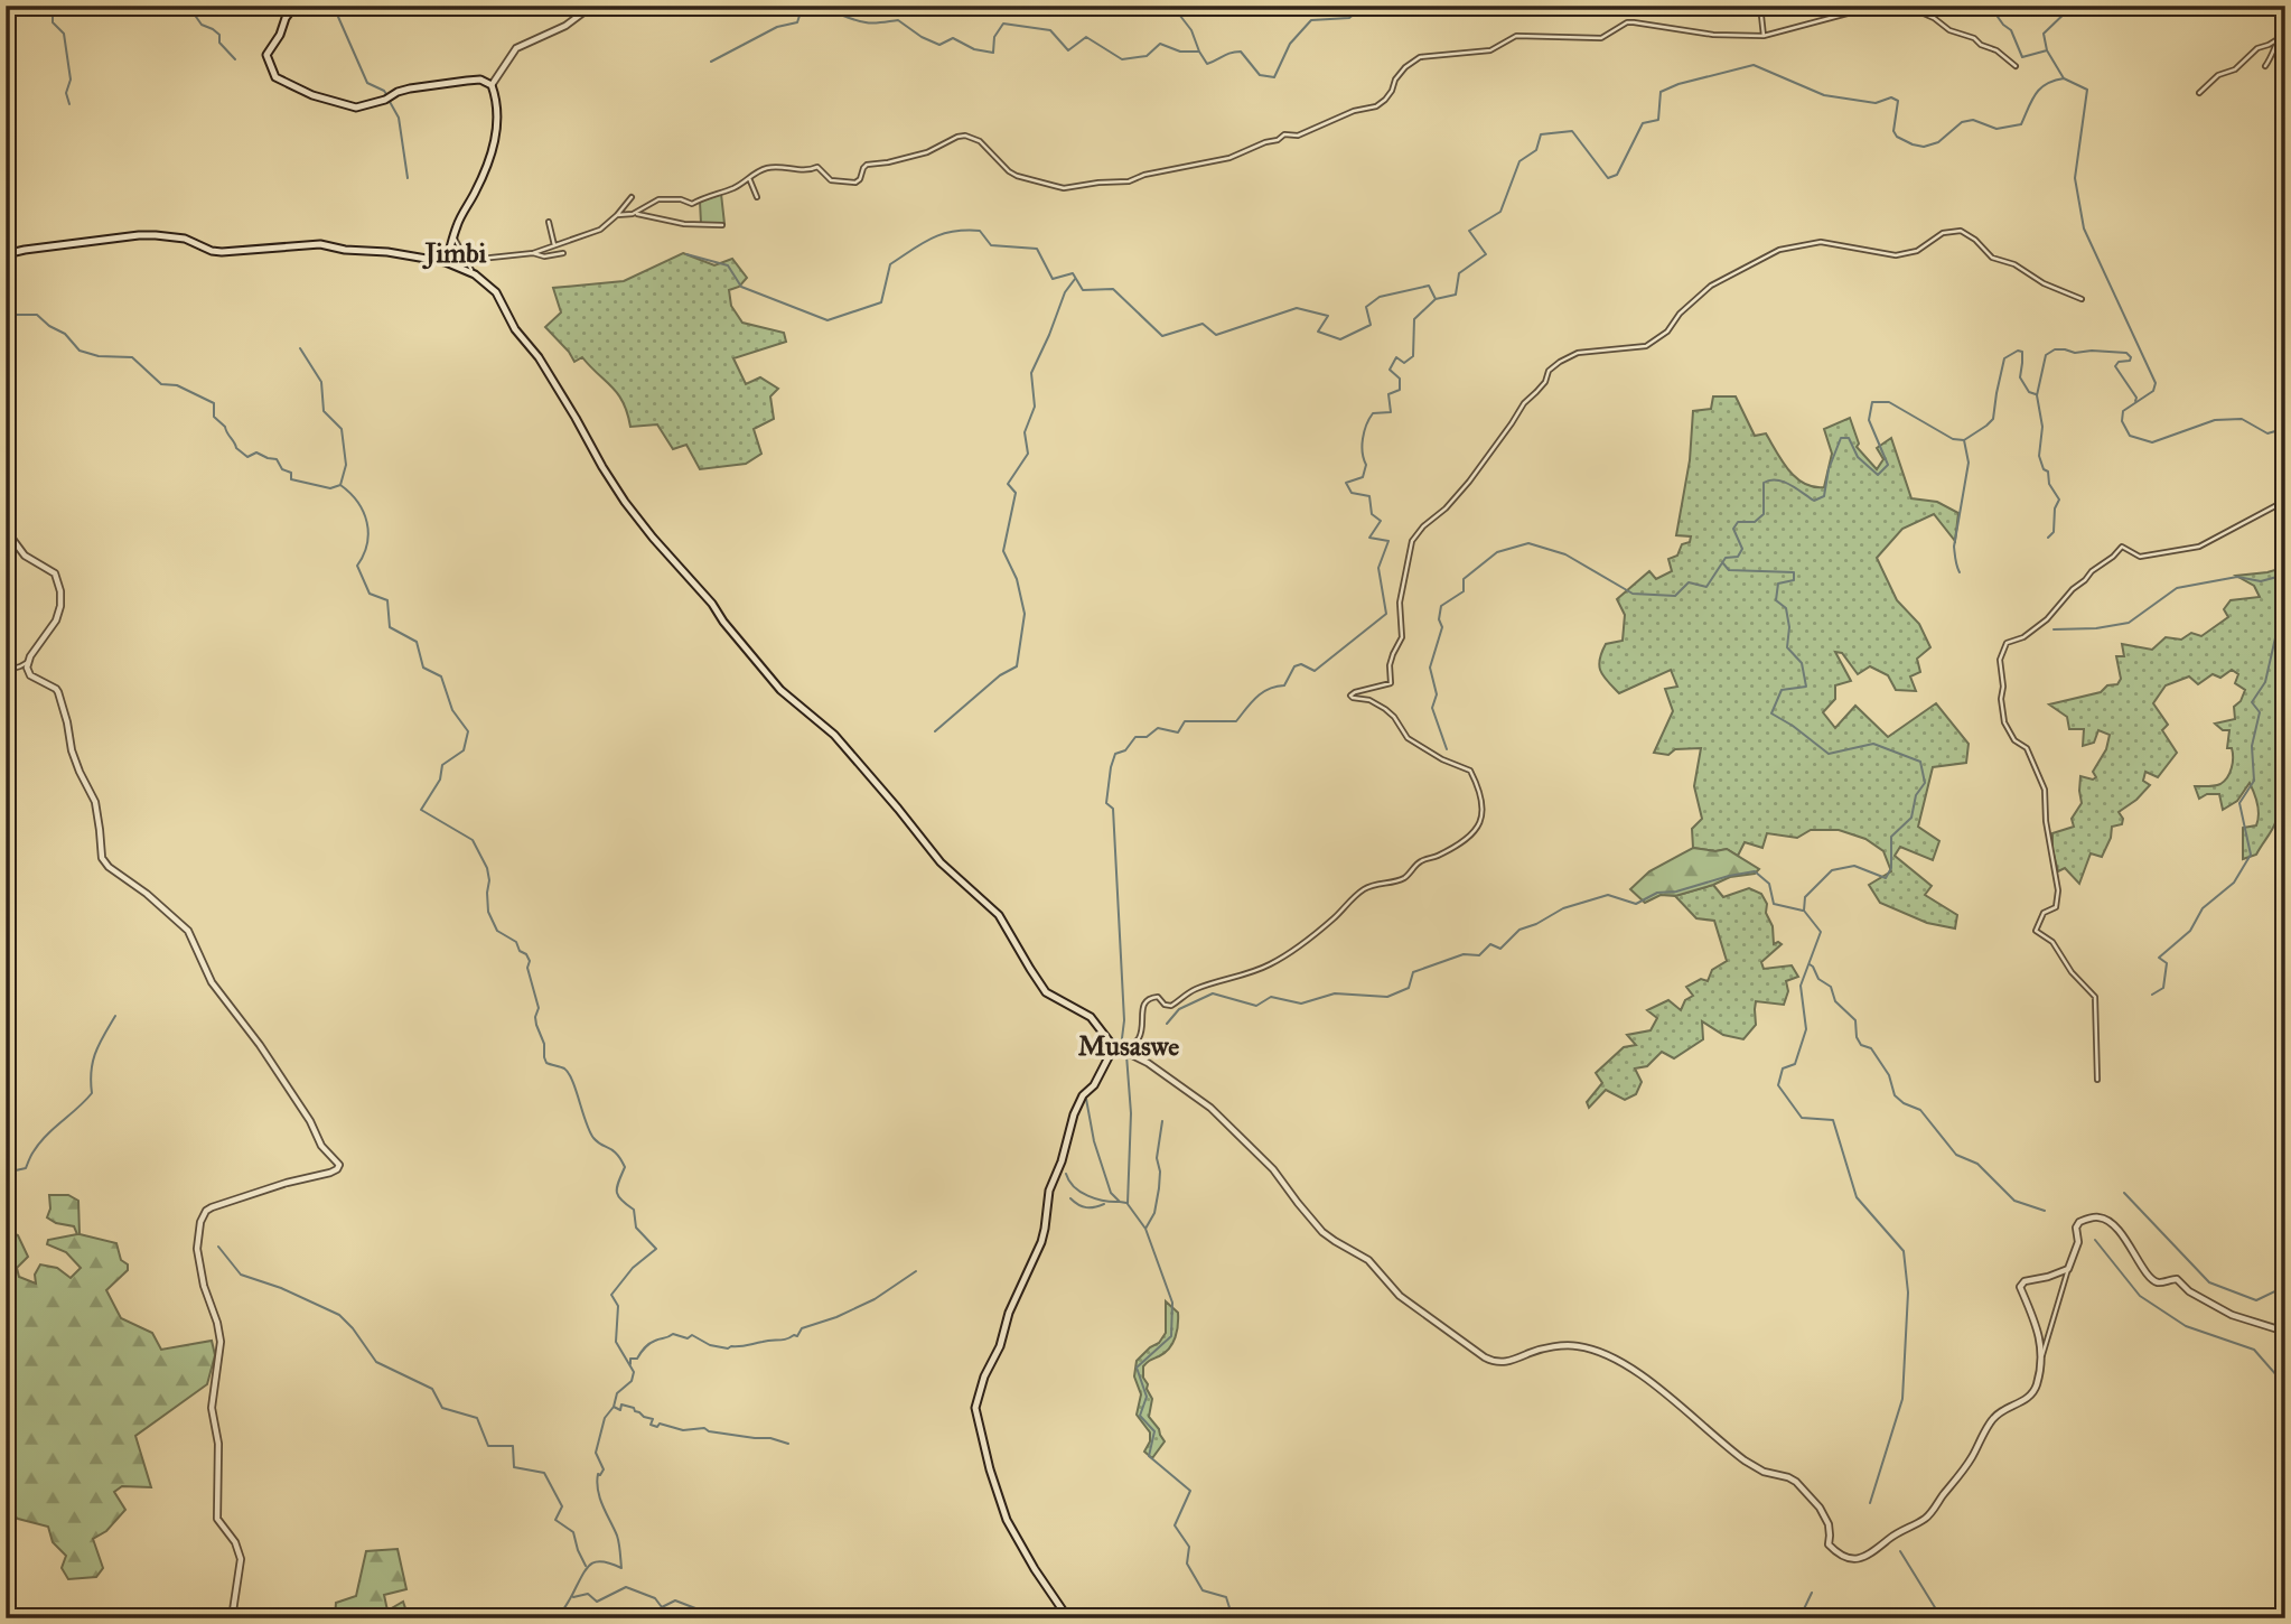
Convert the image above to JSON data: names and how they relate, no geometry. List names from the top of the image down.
{
  "districts": ["Jimbi", "Musaswe"]
}
